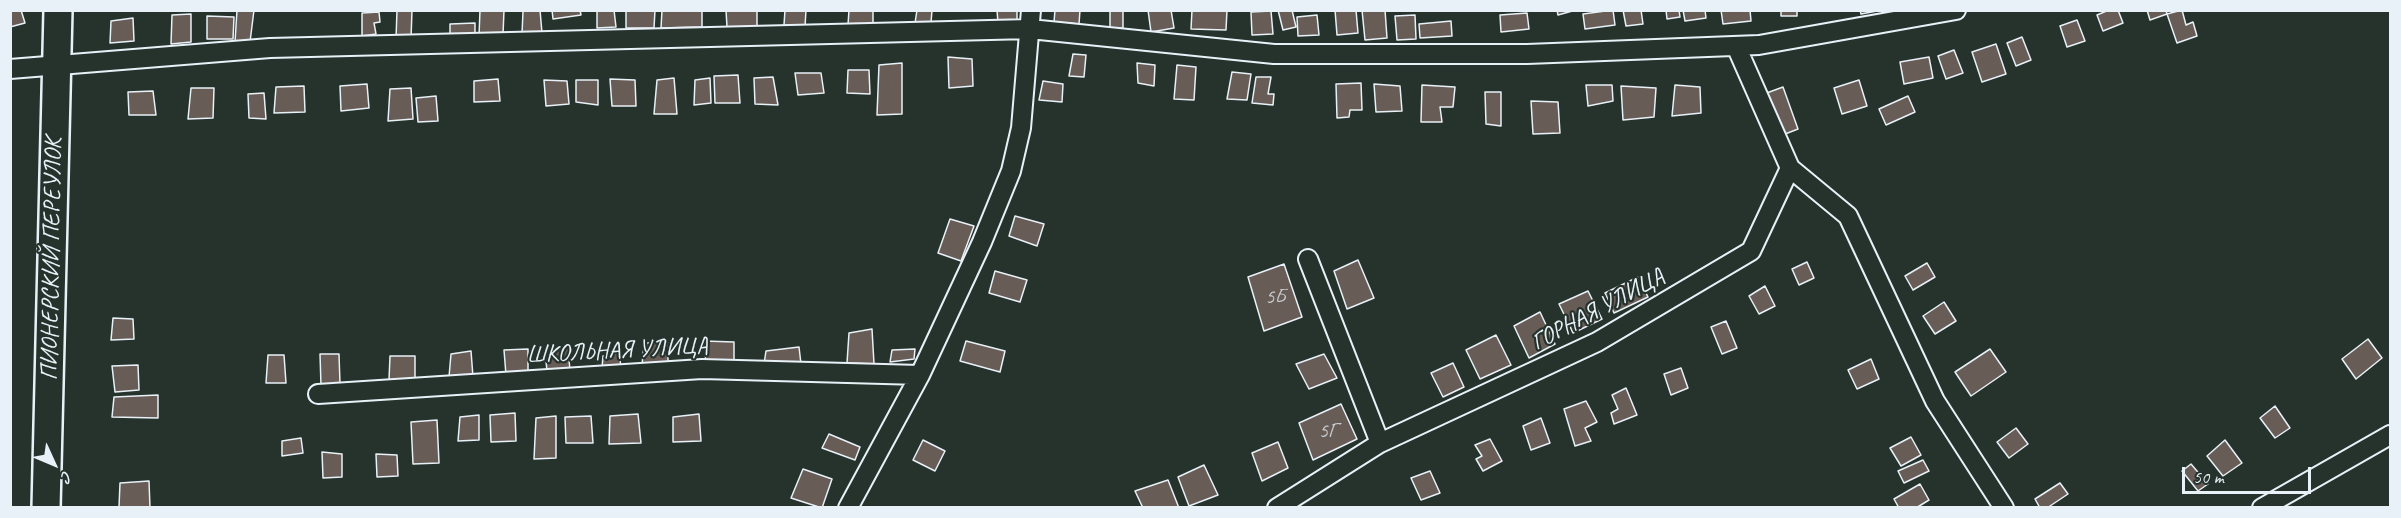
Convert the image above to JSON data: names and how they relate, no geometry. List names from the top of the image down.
{
  "streets": {
    "street": ["ПИОНЕРСКИЙ ПЕРЕУЛОК", "ГОРНАЯ УЛИЦА", "ШКОЛЬНАЯ УЛИЦА"]
  },
  "house_numbers": ["5Б", "5Г"],
  "scale_bar": "50 m",
  "north": "bottom right"
}
